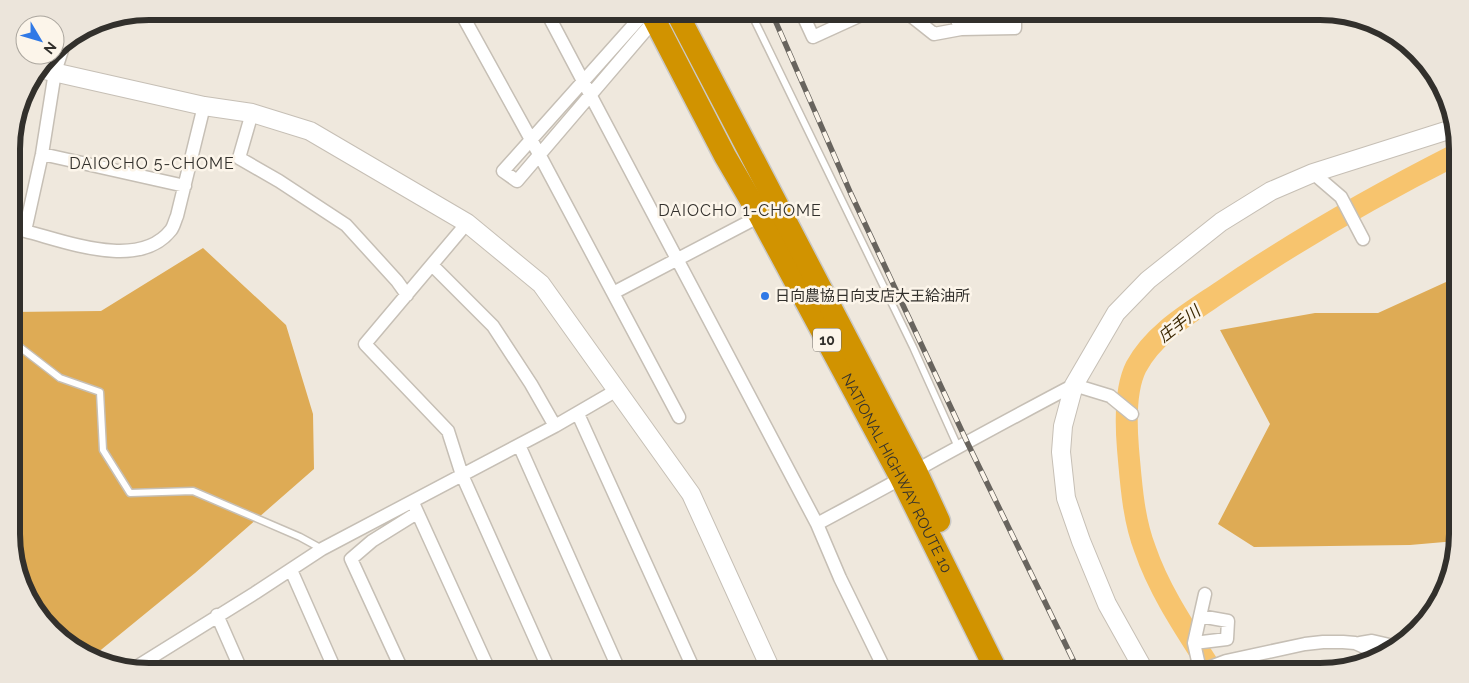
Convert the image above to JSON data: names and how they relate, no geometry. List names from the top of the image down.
{
  "streets": {
    "highway": ["10", "NATIONAL HIGHWAY ROUTE 10"]
  },
  "districts": ["DAIOCHO 5-CHOME", "DAIOCHO 1-CHOME"],
  "water": ["庄手川"],
  "places": ["日向農協日向支店大王給油所"],
  "north": "bottom right"
}
